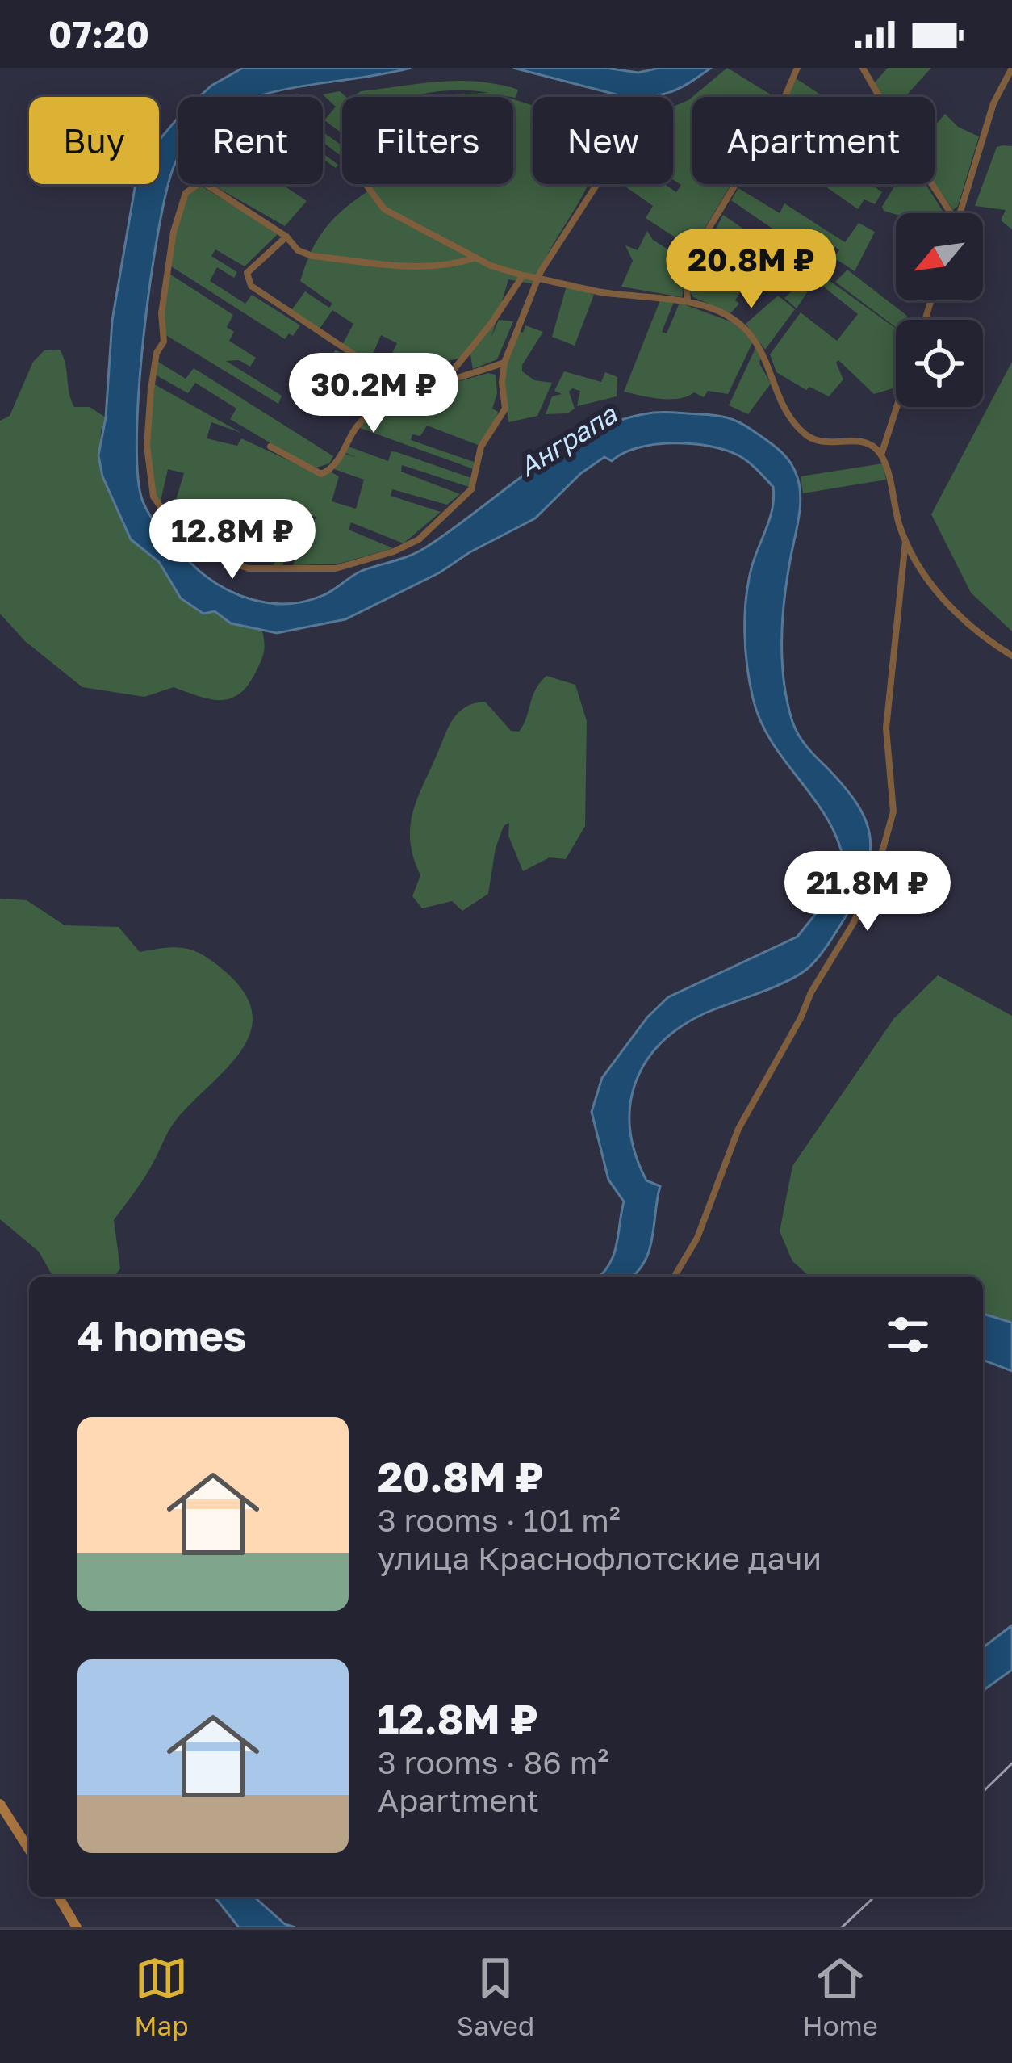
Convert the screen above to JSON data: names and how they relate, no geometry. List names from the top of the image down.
{
  "water": ["Анграпа"],
  "north": "bottom left",
  "page": {
    "status": "07:20",
    "chip": [
      "Buy",
      "Rent",
      "Filters",
      "New",
      "Apartment"
    ],
    "price": [
      "20.8M ₽",
      "30.2M ₽",
      "12.8M ₽",
      "21.8M ₽"
    ],
    "heading": "4 homes",
    "list": [
      {
        "name": "20.8M ₽",
        "note": "3 rooms · 101 m² · улица Краснофлотские дачи"
      },
      {
        "name": "12.8M ₽",
        "note": "3 rooms · 86 m² · Apartment"
      }
    ],
    "tabs": ["Map", "Saved", "Home"]
  }
}
